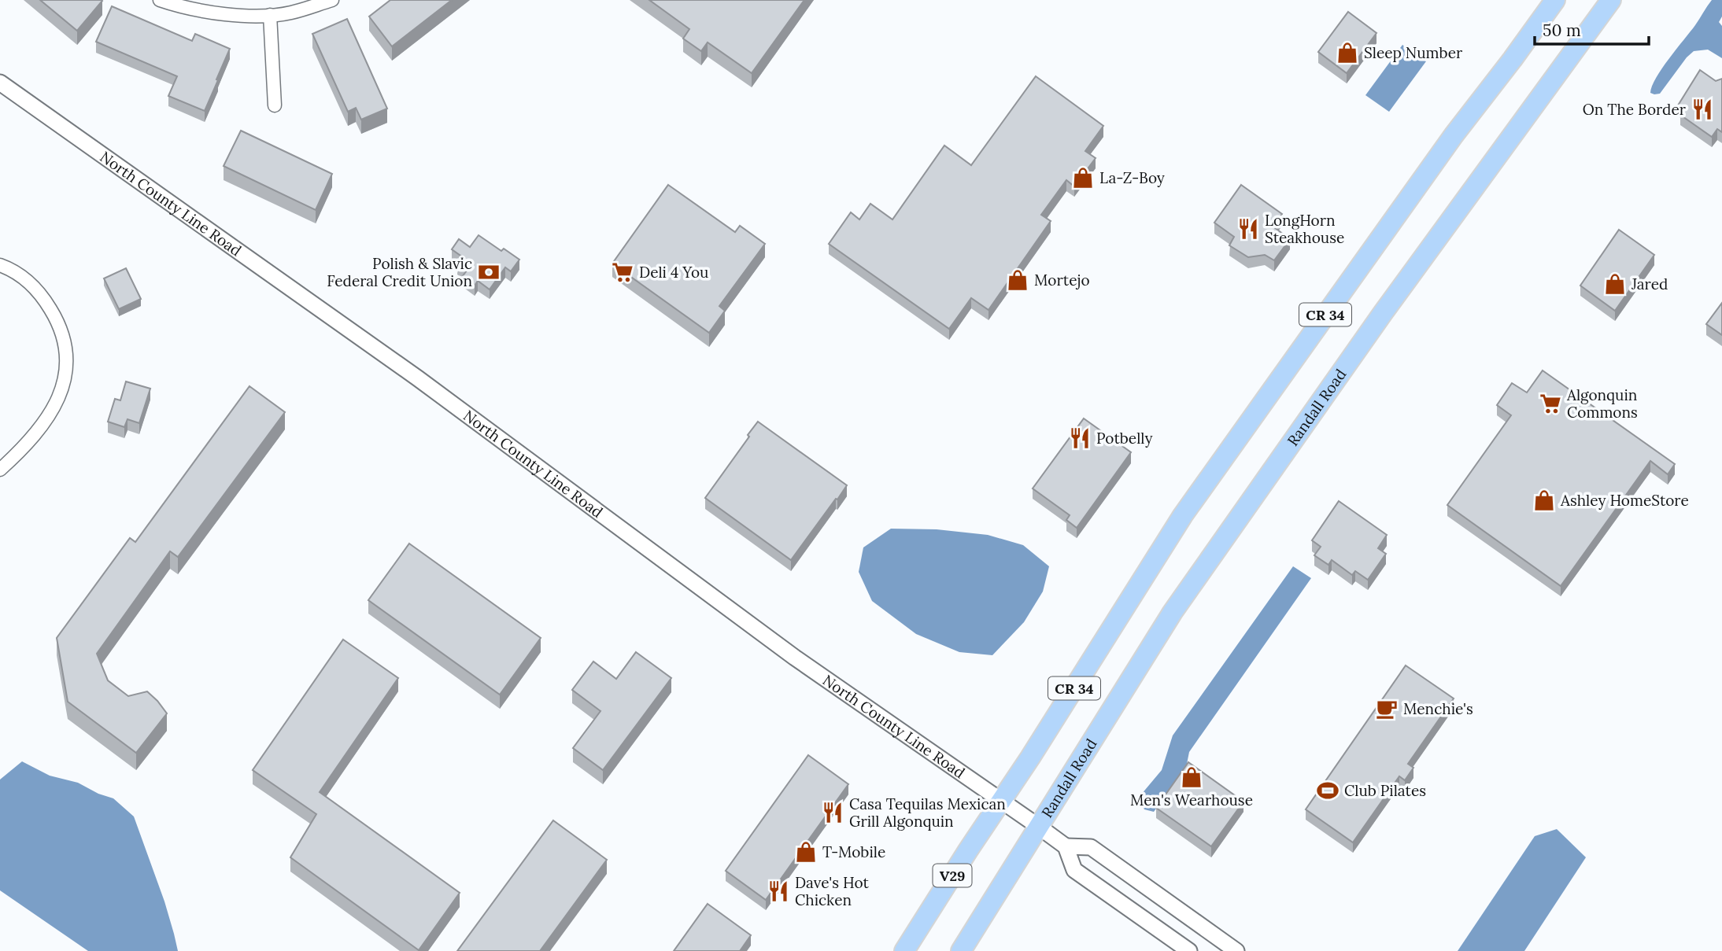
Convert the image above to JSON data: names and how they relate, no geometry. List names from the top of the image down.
{
  "streets": {
    "main road": ["CR 34", "Randall Road", "V29"],
    "street": ["North County Line Road"]
  },
  "crossings": [
    ["North County Line Road", "CR 34"],
    ["North County Line Road", "Randall Road"],
    ["North County Line Road", "V29"],
    ["CR 34", "V29"]
  ],
  "places": {
    "shop": [
      "Sleep Number",
      "La-Z-Boy",
      "Mortejo",
      "Jared",
      "Ashley HomeStore",
      "Men's Wearhouse",
      "T-Mobile"
    ],
    "restaurant": [
      "On The Border",
      "LongHorn Steakhouse",
      "Potbelly",
      "Casa Tequilas Mexican Grill Algonquin",
      "Dave's Hot Chicken"
    ],
    "bank": ["Polish & Slavic Federal Credit Union"],
    "supermarket": ["Deli 4 You", "Algonquin Commons"],
    "cafe": ["Menchie's"],
    "sports": ["Club Pilates"]
  },
  "scale_bar": "50 m"
}
